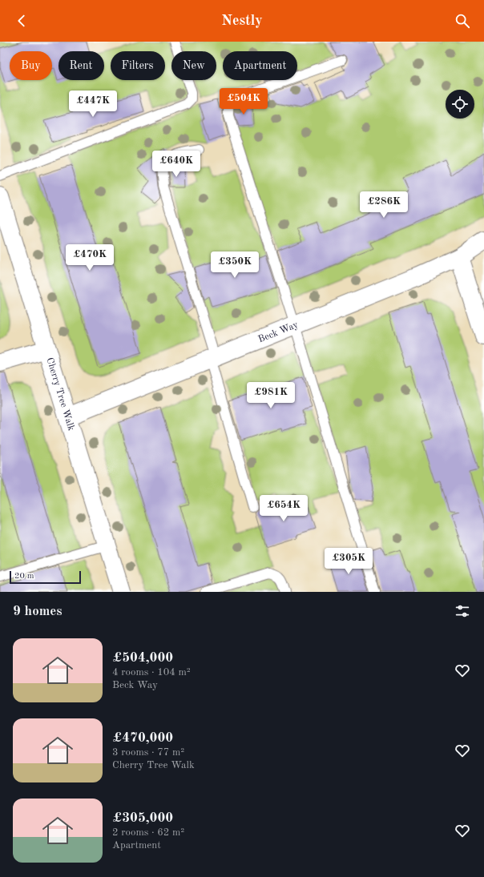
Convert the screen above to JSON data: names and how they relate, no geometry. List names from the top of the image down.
{
  "streets": {
    "street": ["Beck Way", "Cherry Tree Walk"]
  },
  "crossings": [
    ["Beck Way", "Cherry Tree Walk"]
  ],
  "scale_bar": "20 m",
  "page": {
    "header": "Nestly",
    "chip": [
      "Buy",
      "Rent",
      "Filters",
      "New",
      "Apartment"
    ],
    "price": [
      "£504K",
      "£447K",
      "£640K",
      "£286K",
      "£470K",
      "£350K",
      "£981K",
      "£654K",
      "£305K"
    ],
    "scale": "20 m",
    "heading": "9 homes",
    "list": [
      {
        "name": "£504,000",
        "note": "4 rooms · 104 m² · Beck Way"
      },
      {
        "name": "£470,000",
        "note": "3 rooms · 77 m² · Cherry Tree Walk"
      },
      {
        "name": "£305,000",
        "note": "2 rooms · 62 m² · Apartment"
      }
    ]
  }
}
